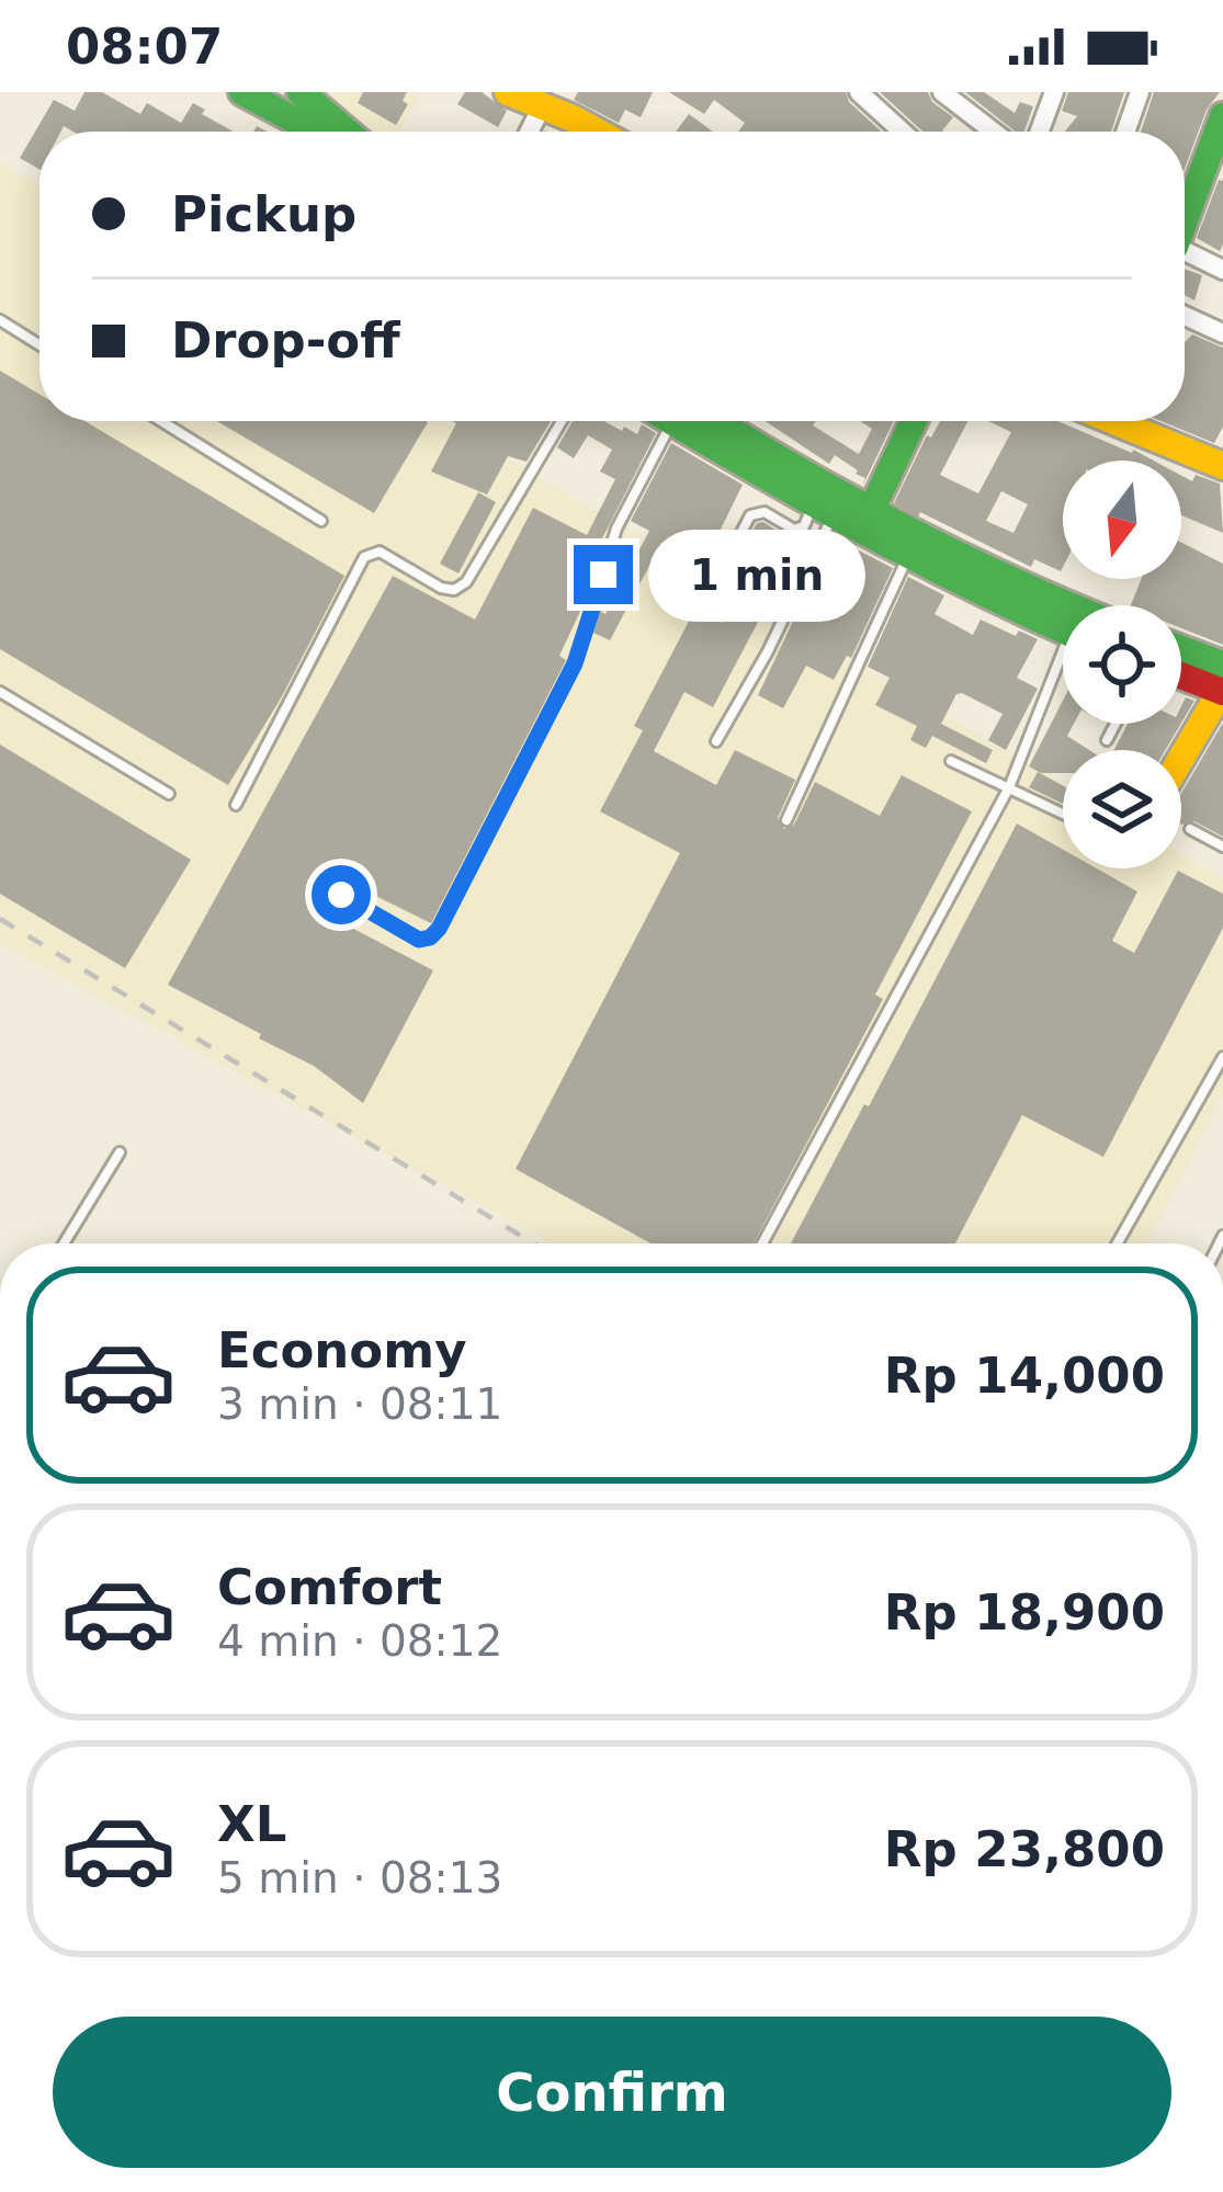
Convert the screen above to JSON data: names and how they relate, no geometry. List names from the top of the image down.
{
  "north": "bottom",
  "page": {
    "status": "08:07",
    "banner": ["Pickup", "Drop-off"],
    "bubble": "1 min",
    "list": [
      {
        "name": "Economy",
        "note": "3 min · 08:11",
        "value": "Rp 14,000"
      },
      {
        "name": "Comfort",
        "note": "4 min · 08:12",
        "value": "Rp 18,900"
      },
      {
        "name": "XL",
        "note": "5 min · 08:13",
        "value": "Rp 23,800"
      }
    ],
    "buttons": "Confirm"
  }
}
